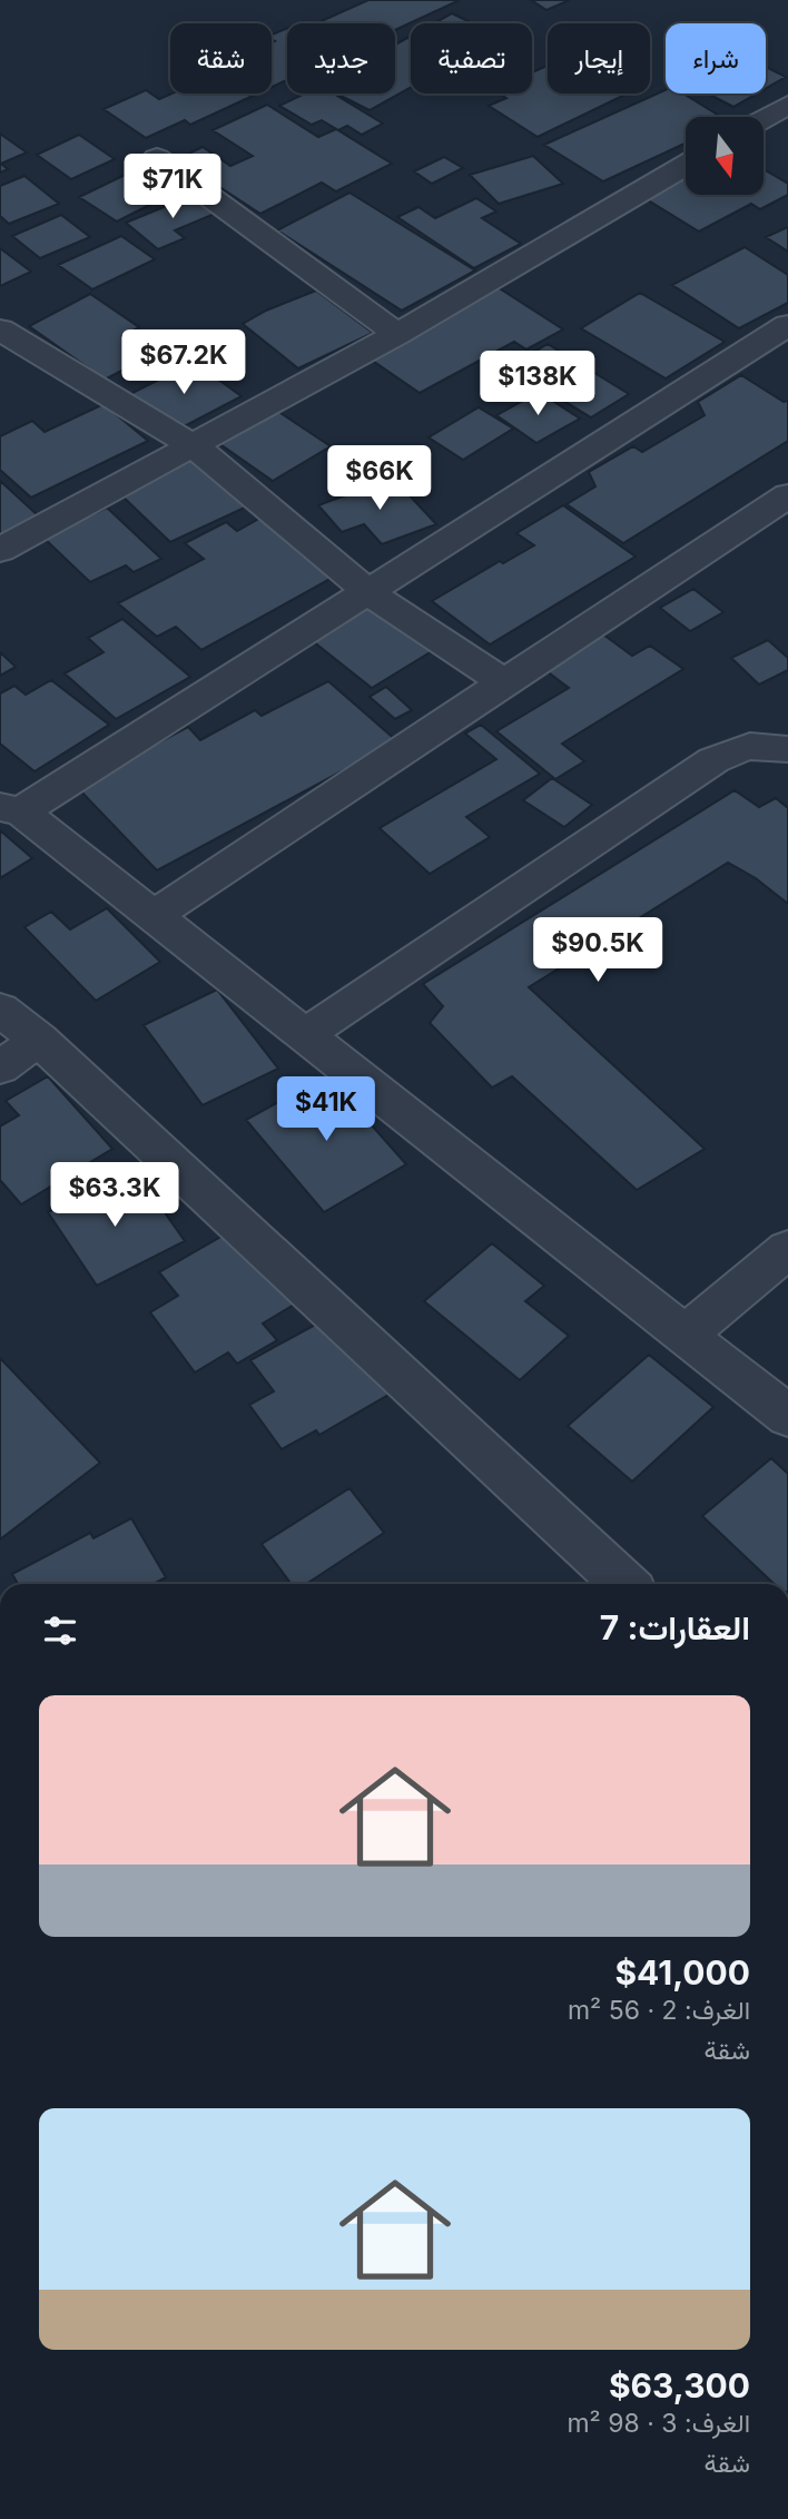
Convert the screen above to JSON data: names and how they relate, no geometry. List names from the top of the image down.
{
  "north": "bottom",
  "page": {
    "chip": [
      "شراء",
      "إيجار",
      "تصفية",
      "جديد",
      "شقة"
    ],
    "price": [
      "$71K",
      "$67.2K",
      "$138K",
      "$66K",
      "$90.5K",
      "$41K",
      "$63.3K"
    ],
    "heading": "العقارات: 7",
    "list": [
      {
        "name": "$41,000",
        "note": "الغرف: 2 · 56 m² · شقة"
      },
      {
        "name": "$63,300",
        "note": "الغرف: 3 · 98 m² · شقة"
      }
    ]
  }
}
